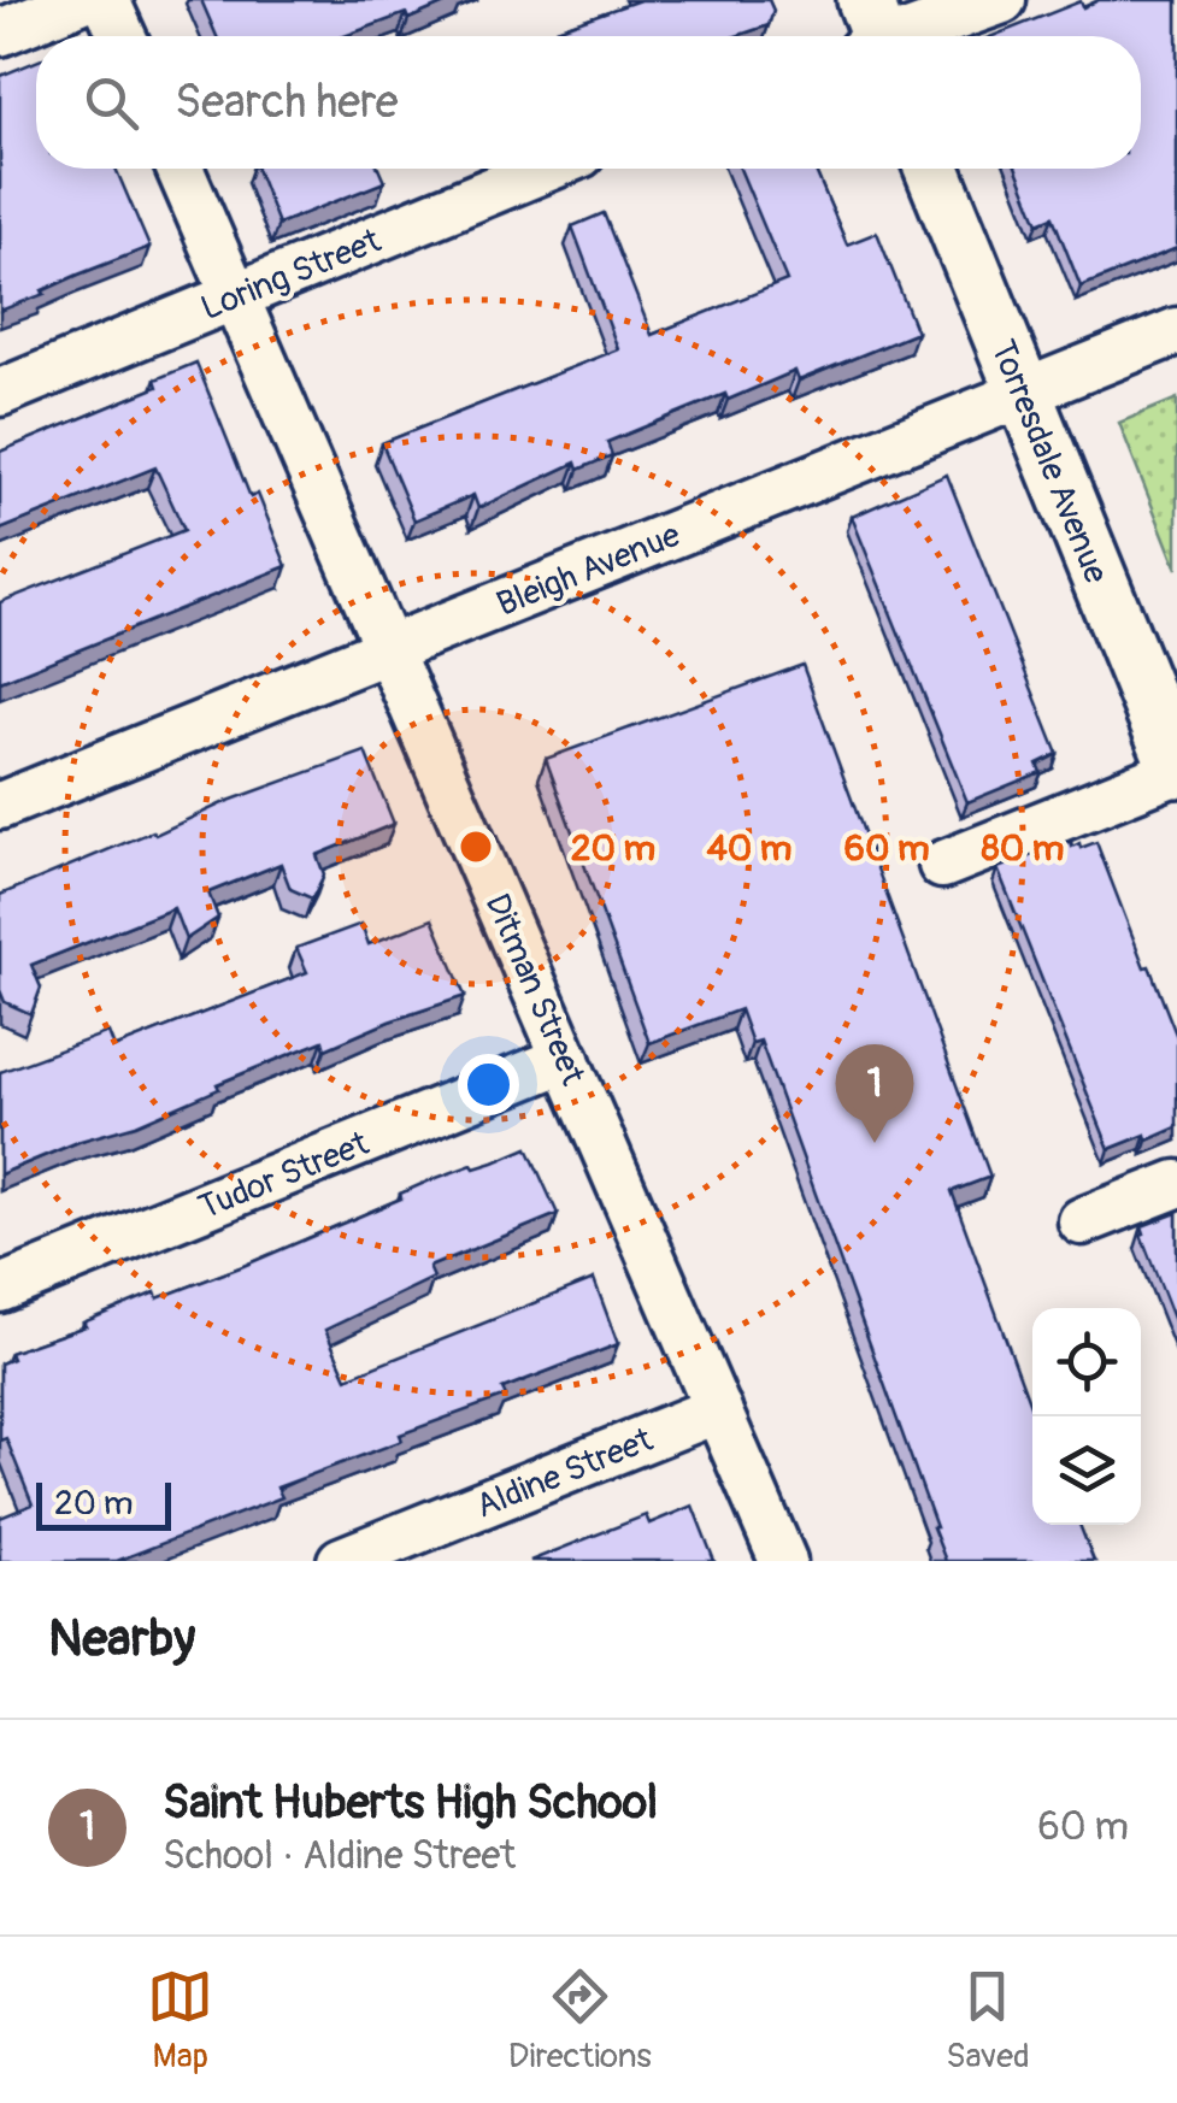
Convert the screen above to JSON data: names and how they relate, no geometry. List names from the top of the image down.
{
  "streets": {
    "street": [
      "Loring Street",
      "Torresdale Avenue",
      "Bleigh Avenue",
      "Ditman Street",
      "Tudor Street",
      "Aldine Street"
    ]
  },
  "crossings": [
    ["Loring Street", "Ditman Street"],
    ["Torresdale Avenue", "Bleigh Avenue"],
    ["Bleigh Avenue", "Ditman Street"],
    ["Ditman Street", "Tudor Street"],
    ["Ditman Street", "Aldine Street"]
  ],
  "scale_bar": "20 m",
  "page": {
    "search": "Search here",
    "pins": "1",
    "scale": "20 m",
    "heading": "Nearby",
    "list": [
      {
        "mark": "1",
        "name": "Saint Huberts High School",
        "note": "School · Aldine Street",
        "value": "60 m"
      }
    ],
    "nav": ["Map", "Directions", "Saved"]
  },
  "rings": [
    "20 m",
    "40 m",
    "60 m",
    "80 m"
  ]
}
